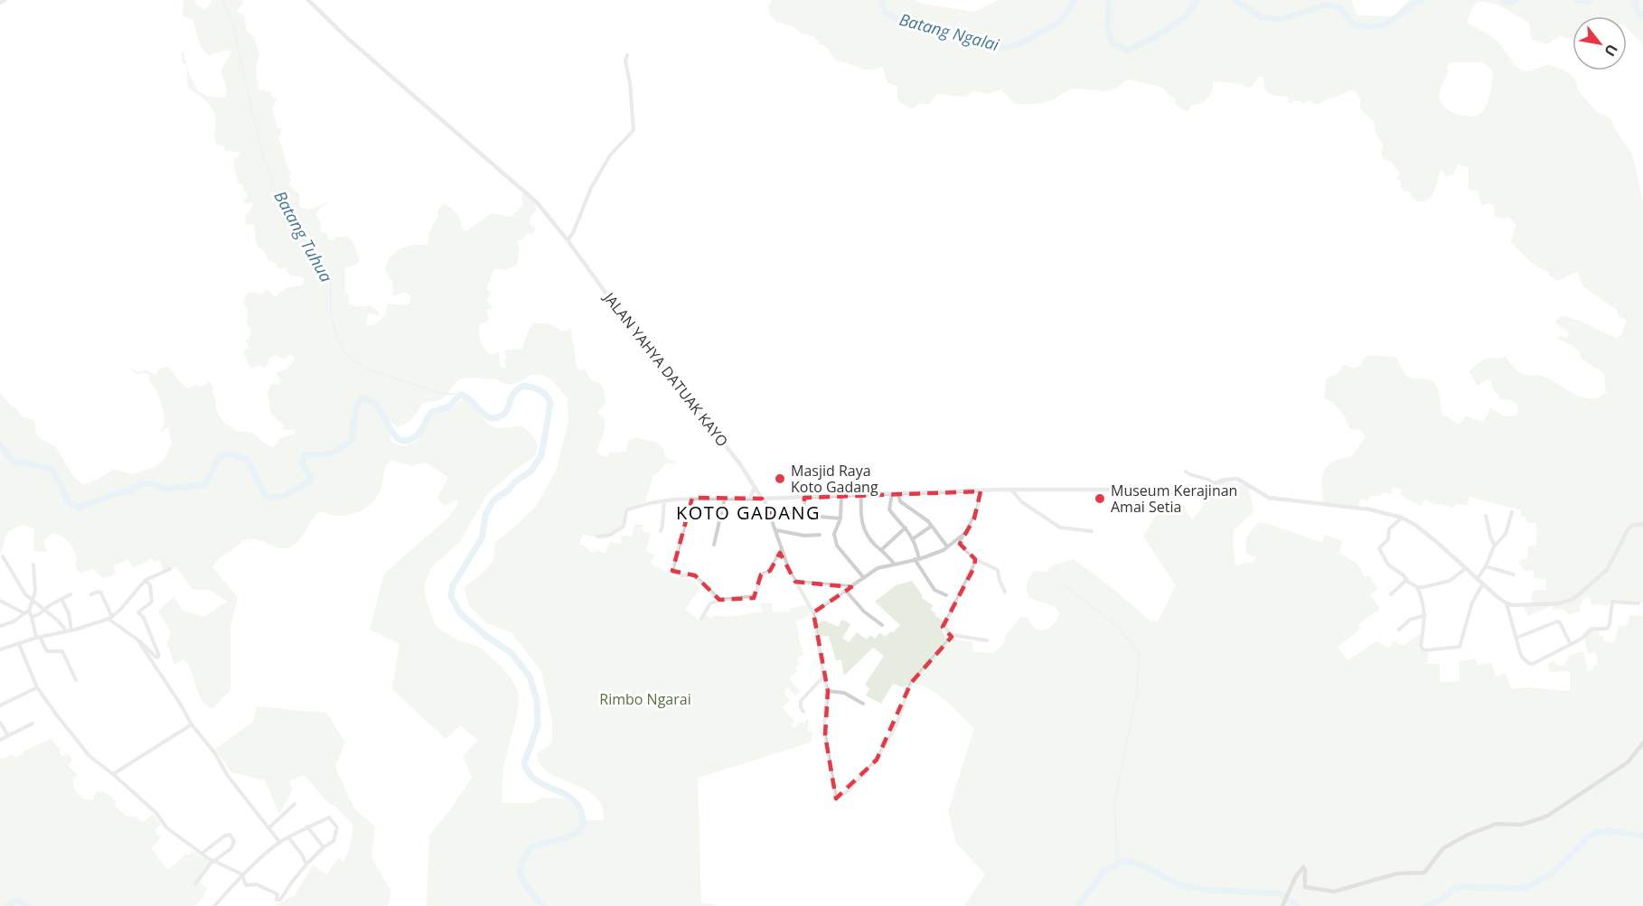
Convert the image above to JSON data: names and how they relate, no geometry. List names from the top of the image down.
{
  "streets": {
    "street": ["JALAN YAHYA DATUAK KAYO"]
  },
  "districts": ["KOTO GADANG"],
  "water": ["Batang Ngalai", "Batang Tuhua"],
  "parks": ["Rimbo Ngarai"],
  "places": ["Masjid Raya Koto Gadang", "Museum Kerajinan Amai Setia"],
  "north": "bottom right"
}
